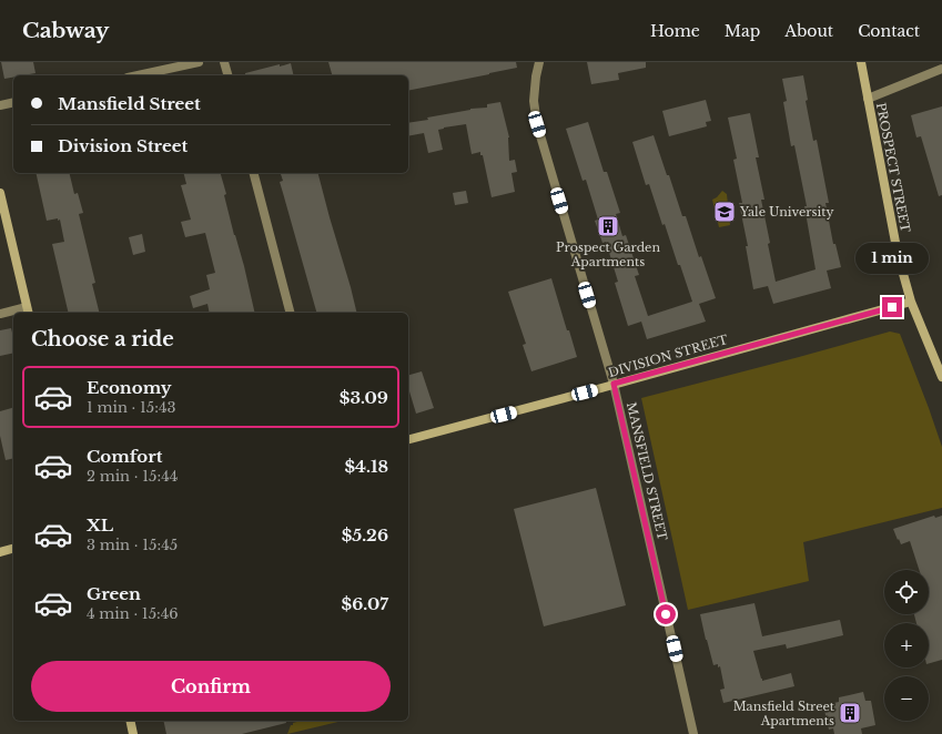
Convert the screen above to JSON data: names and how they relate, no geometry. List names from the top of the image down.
{
  "streets": {
    "main road": ["PROSPECT STREET", "DIVISION STREET"],
    "street": ["MANSFIELD STREET"]
  },
  "crossings": [
    ["PROSPECT STREET", "DIVISION STREET"],
    ["DIVISION STREET", "MANSFIELD STREET"]
  ],
  "places": {
    "school or university": ["Yale University"],
    "building": ["Prospect Garden Apartments", "Mansfield Street Apartments"]
  },
  "page": {
    "header": "Cabway",
    "nav": [
      "Home",
      "Map",
      "About",
      "Contact"
    ],
    "banner": ["Mansfield Street", "Division Street"],
    "bubble": "1 min",
    "heading": "Choose a ride",
    "list": [
      {
        "name": "Economy",
        "note": "1 min · 15:43",
        "value": "$3.09"
      },
      {
        "name": "Comfort",
        "note": "2 min · 15:44",
        "value": "$4.18"
      },
      {
        "name": "XL",
        "note": "3 min · 15:45",
        "value": "$5.26"
      },
      {
        "name": "Green",
        "note": "4 min · 15:46",
        "value": "$6.07"
      }
    ],
    "map_buttons": ["+", "−"],
    "buttons": "Confirm"
  }
}
